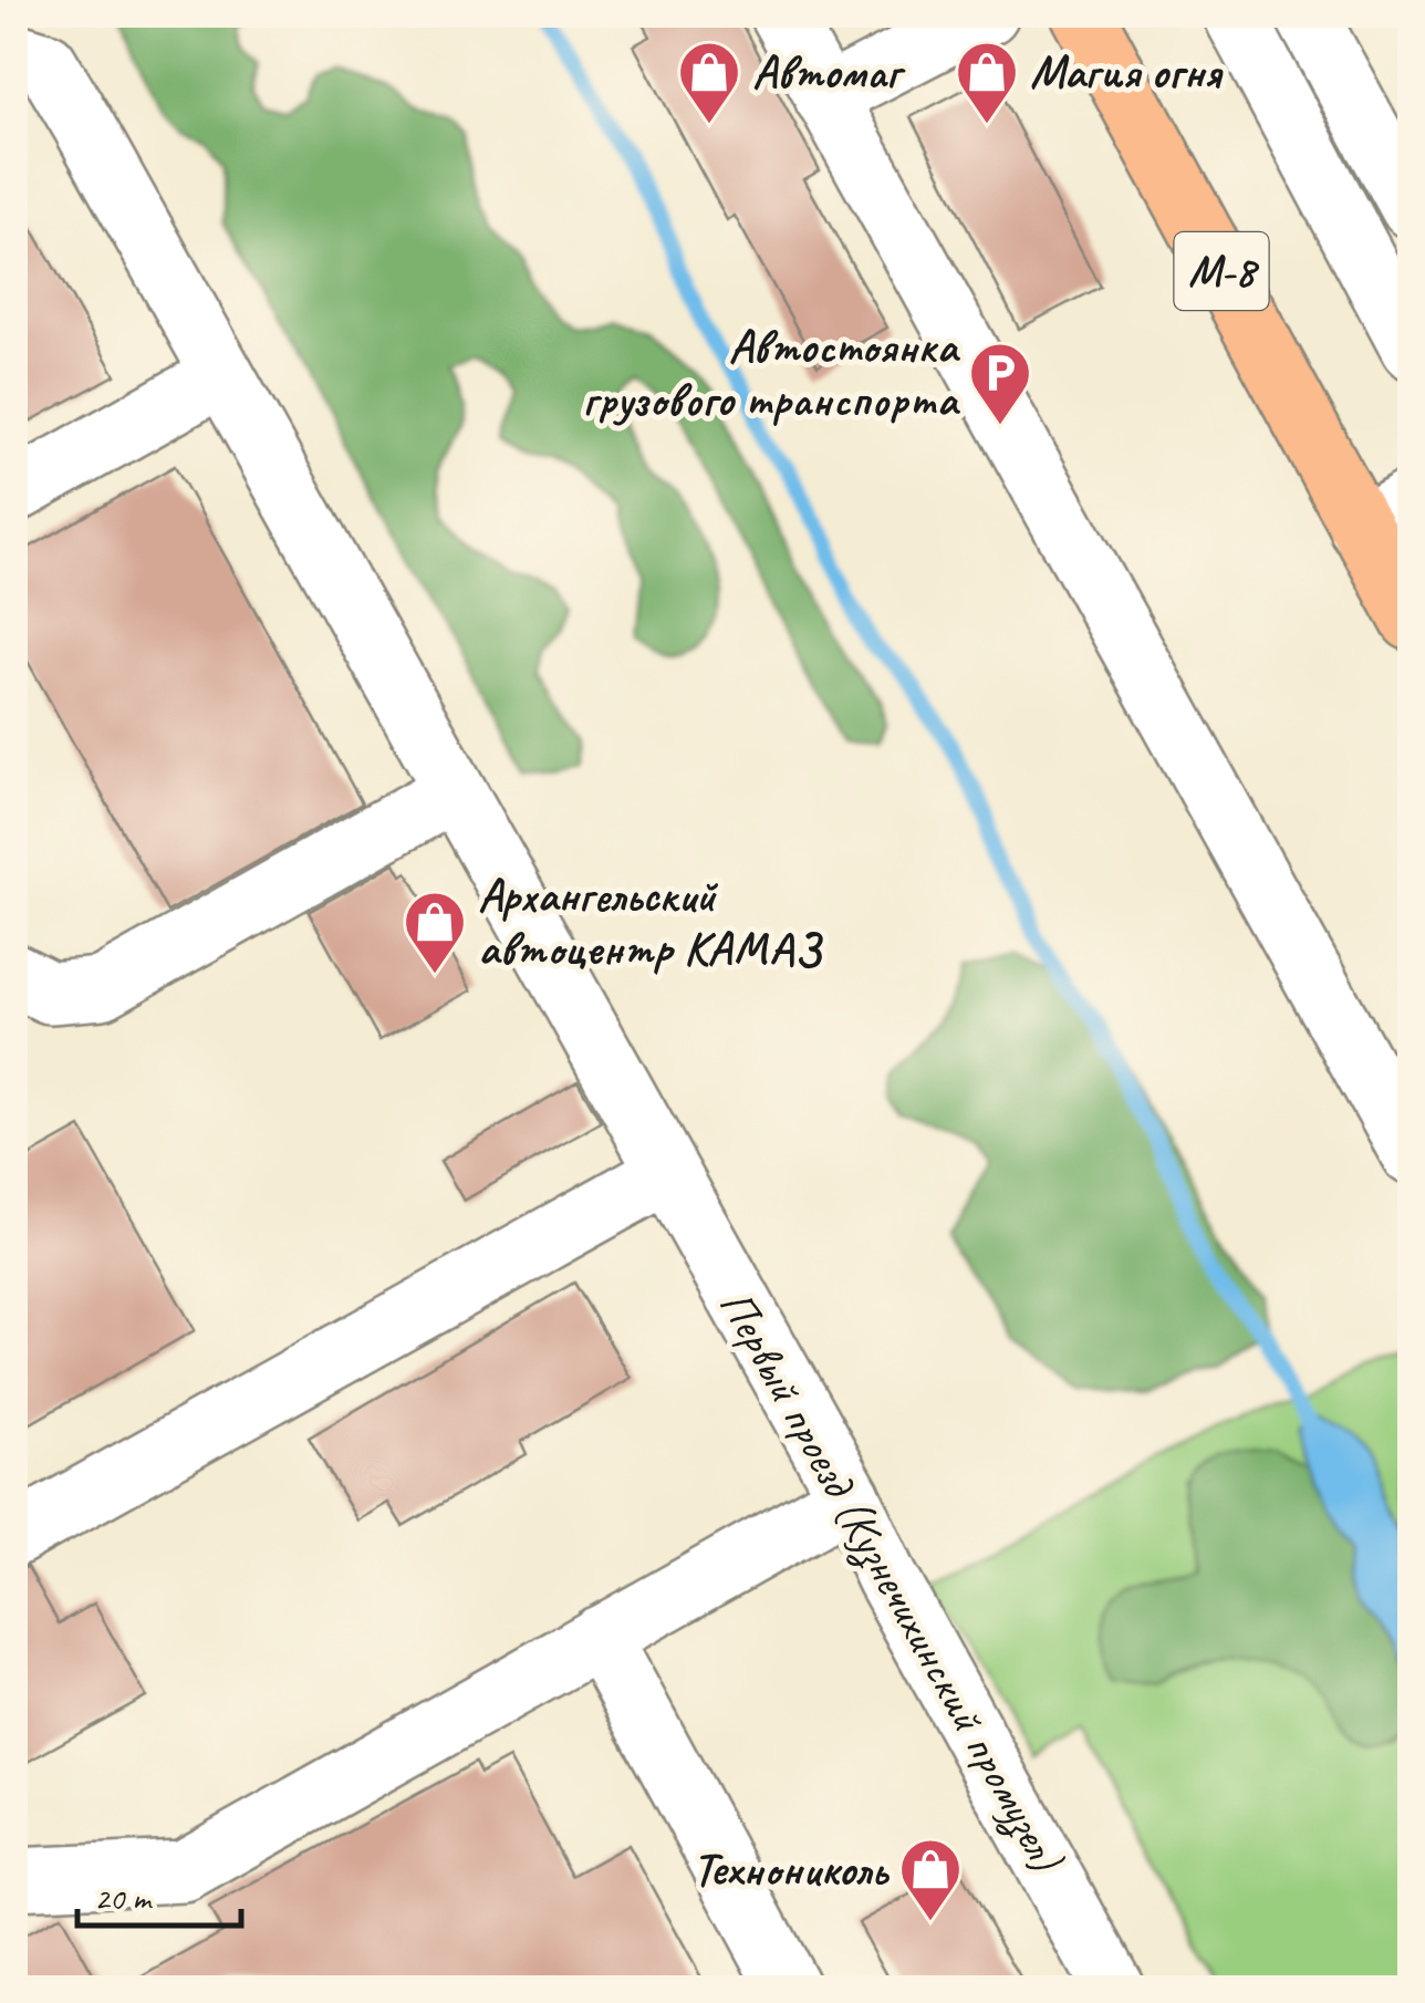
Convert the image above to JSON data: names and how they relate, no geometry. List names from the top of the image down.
{
  "streets": {
    "main road": ["М-8"],
    "street": ["Первый проезд (Кузнечихинский промузел)"]
  },
  "places": {
    "shop": [
      "Автомаг",
      "Магия огня",
      "Архангельский автоцентр КАМАЗ",
      "Технониколь"
    ],
    "parking": ["Автостоянка грузового транспорта"]
  },
  "scale_bar": "20 m"
}
